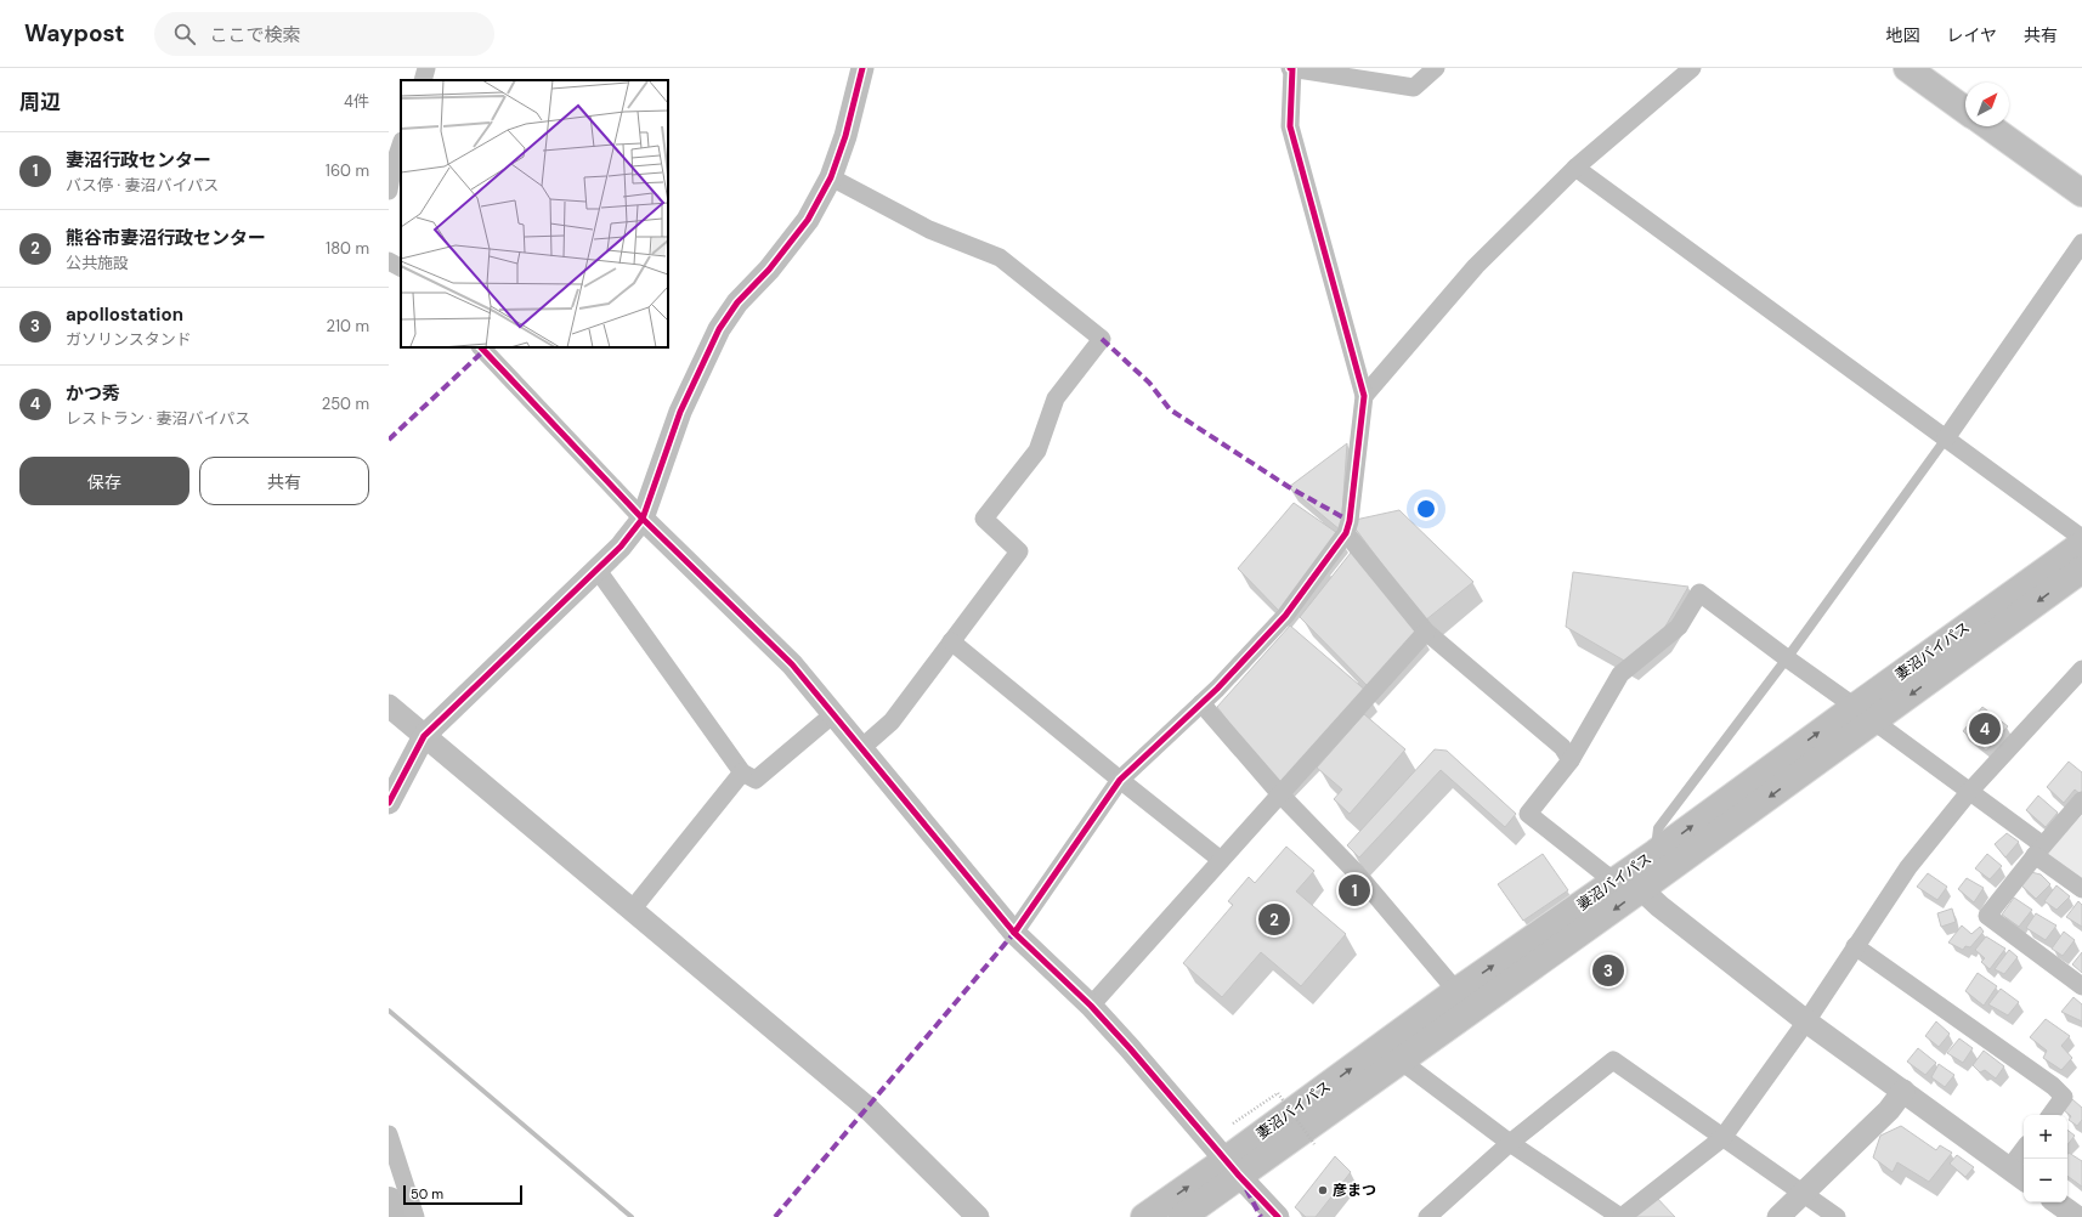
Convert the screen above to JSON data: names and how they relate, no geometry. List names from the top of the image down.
{
  "streets": {
    "main road": ["妻沼バイパス"]
  },
  "places": ["彦まつ"],
  "scale_bar": "50 m",
  "north": "top right",
  "page": {
    "header": "Waypost",
    "search": "ここで検索",
    "nav": ["地図", "レイヤ", "共有"],
    "heading": ["周辺", "4件"],
    "list": [
      {
        "mark": "1",
        "name": "妻沼行政センター",
        "note": "バス停 · 妻沼バイパス",
        "value": "160 m"
      },
      {
        "mark": "2",
        "name": "熊谷市妻沼行政センター",
        "note": "公共施設",
        "value": "180 m"
      },
      {
        "mark": "3",
        "name": "apollostation",
        "note": "ガソリンスタンド",
        "value": "210 m"
      },
      {
        "mark": "4",
        "name": "かつ秀",
        "note": "レストラン · 妻沼バイパス",
        "value": "250 m"
      }
    ],
    "buttons": ["保存", "共有"],
    "pins": [
      "4",
      "1",
      "2",
      "3"
    ],
    "map_buttons": ["+", "−"],
    "scale": "50 m"
  }
}
